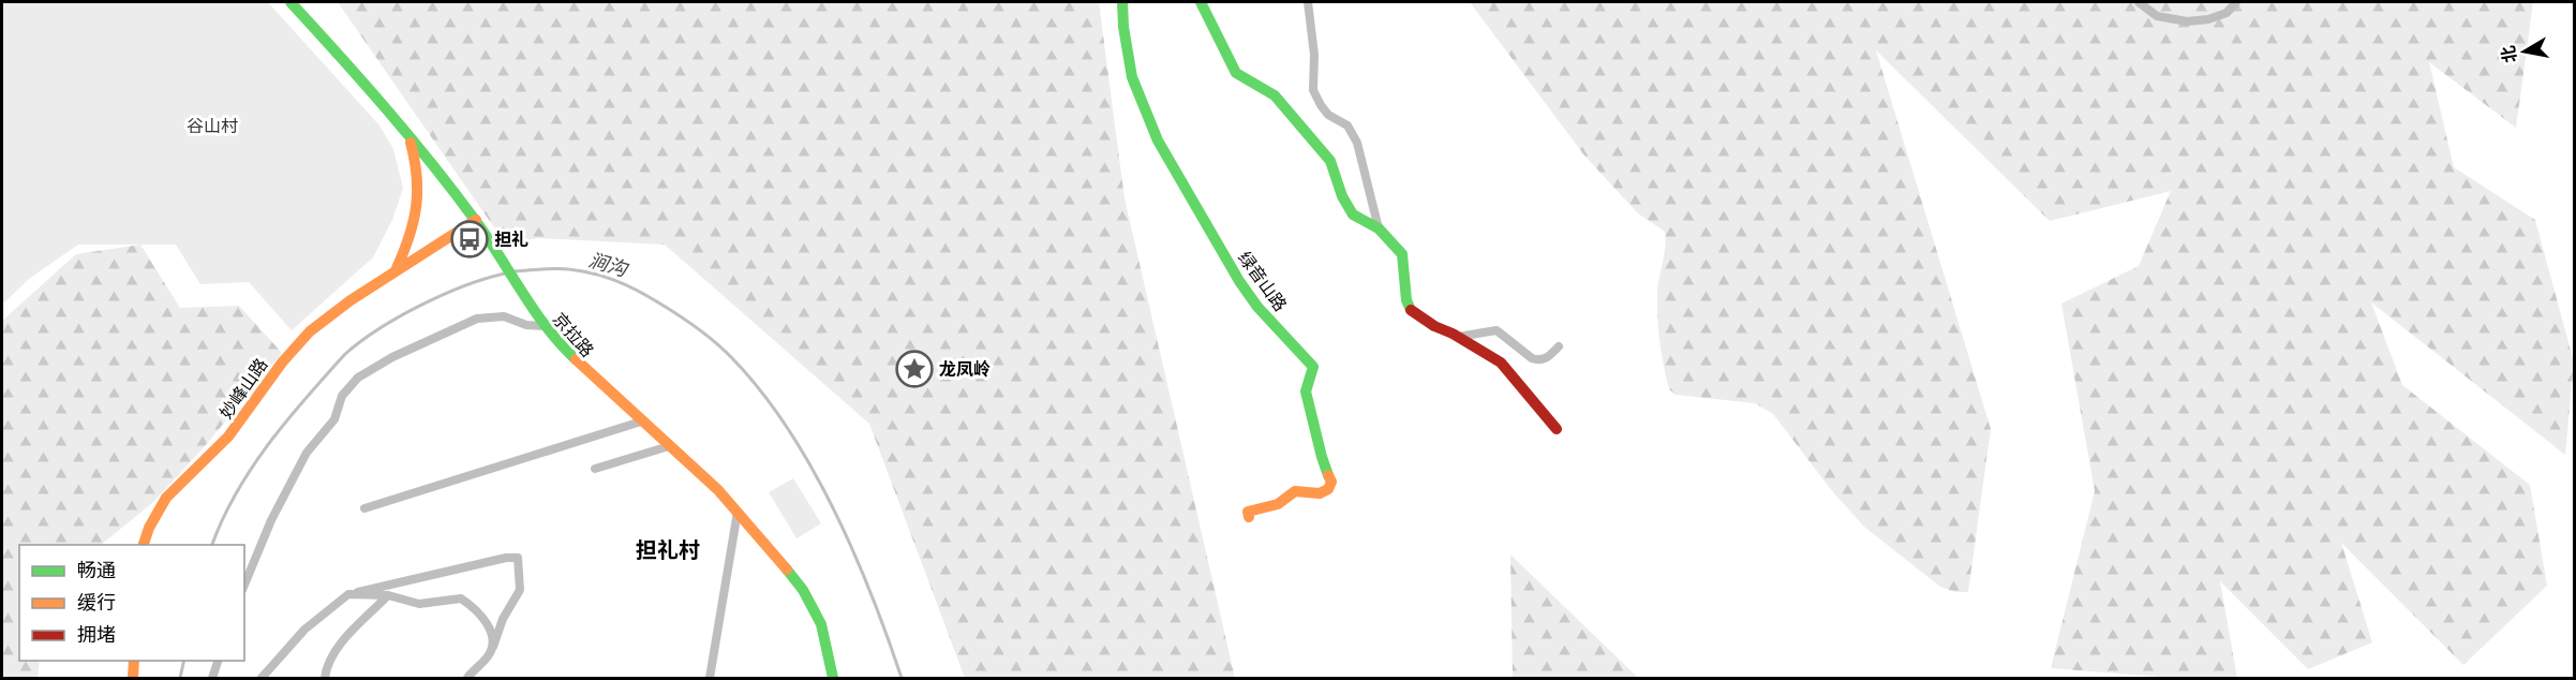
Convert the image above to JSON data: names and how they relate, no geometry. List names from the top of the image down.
{
  "streets": {
    "main road": ["绿音山路", "京拉路", "妙峰山路"]
  },
  "crossings": [
    ["京拉路", "妙峰山路"]
  ],
  "districts": ["担礼村"],
  "water": ["涧沟"],
  "parks": ["谷山村"],
  "places": {
    "bus stop": ["担礼"],
    "place": ["龙凤岭"]
  },
  "legend": ["畅通", "缓行", "拥堵"],
  "north": "left"
}
